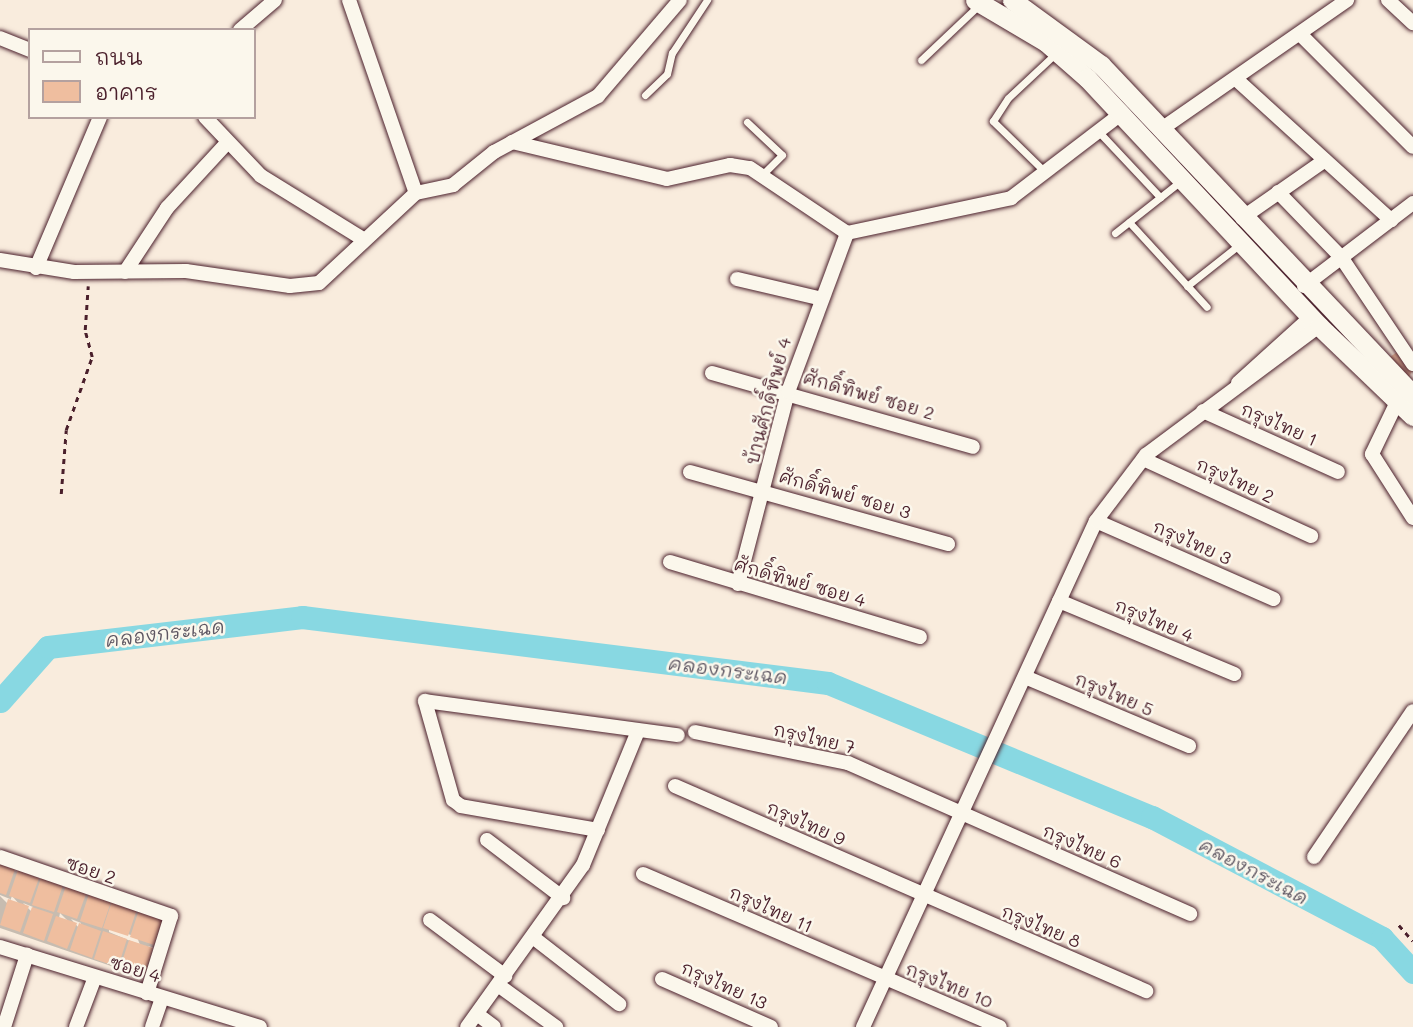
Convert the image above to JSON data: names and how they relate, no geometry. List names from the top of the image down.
{
  "streets": {
    "street": [
      "ศักดิ์ทิพย์ ซอย 2",
      "บ้านศักดิ์ทิพย์ 4",
      "กรุงไทย 1",
      "กรุงไทย 2",
      "ศักดิ์ทิพย์ ซอย 3",
      "กรุงไทย 3",
      "ศักดิ์ทิพย์ ซอย 4",
      "กรุงไทย 4",
      "กรุงไทย 5",
      "กรุงไทย 7",
      "กรุงไทย 9",
      "กรุงไทย 6",
      "ซอย 2",
      "กรุงไทย 11",
      "กรุงไทย 8",
      "ซอย 4",
      "กรุงไทย 13",
      "กรุงไทย 10"
    ]
  },
  "crossings": [
    ["ศักดิ์ทิพย์ ซอย 2", "บ้านศักดิ์ทิพย์ 4"],
    ["บ้านศักดิ์ทิพย์ 4", "ศักดิ์ทิพย์ ซอย 3"],
    ["บ้านศักดิ์ทิพย์ 4", "ศักดิ์ทิพย์ ซอย 4"],
    ["กรุงไทย 7", "กรุงไทย 6"],
    ["กรุงไทย 9", "กรุงไทย 8"],
    ["ซอย 2", "ซอย 4"],
    ["กรุงไทย 11", "กรุงไทย 10"]
  ],
  "water": ["คลองกระเฉด"],
  "legend": ["ถนน", "อาคาร"]
}
